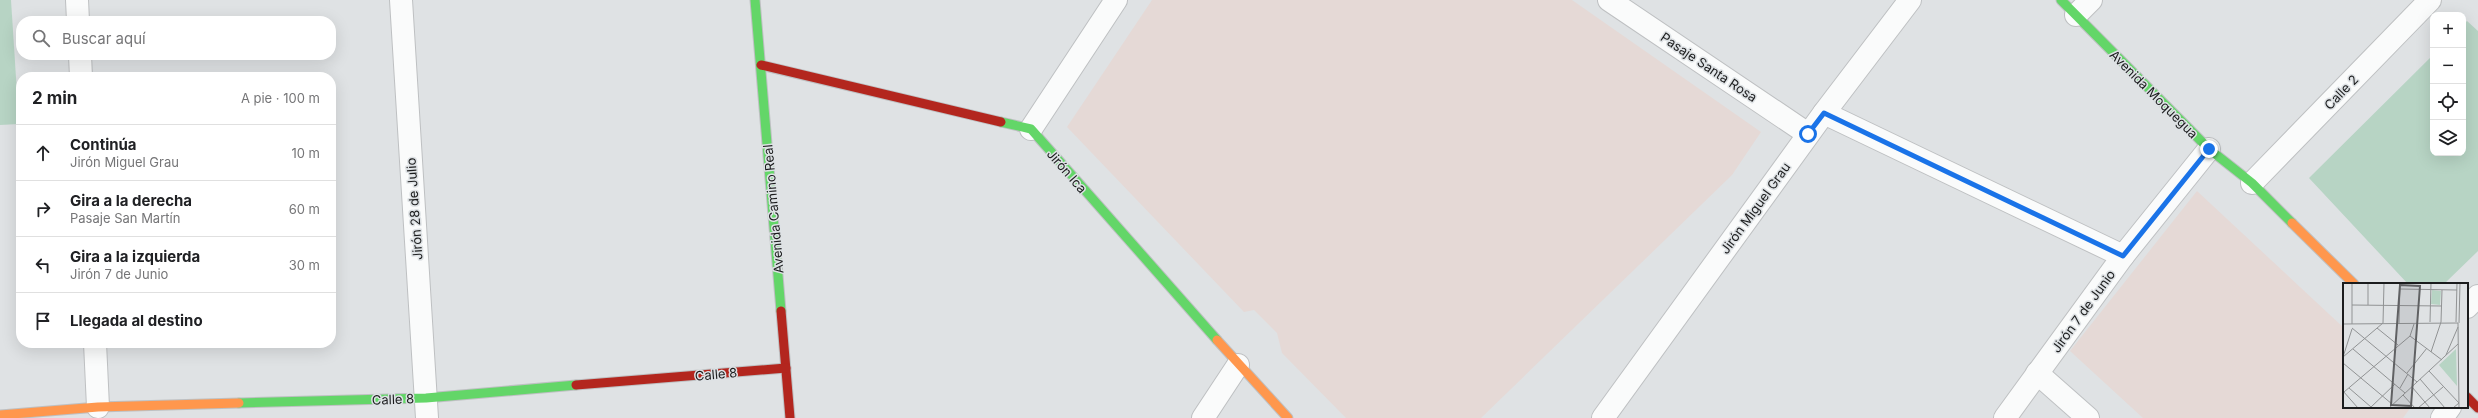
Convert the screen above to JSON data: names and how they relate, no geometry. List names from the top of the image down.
{
  "streets": {
    "street": [
      "Pasaje Santa Rosa",
      "Calle 2",
      "Avenida Moquegua",
      "Jirón Ica",
      "Jirón Miguel Grau",
      "Jirón 28 de Julio",
      "Avenida Camino Real",
      "Jirón 7 de Junio",
      "Calle 8"
    ]
  },
  "crossings": [
    ["Pasaje Santa Rosa", "Jirón Miguel Grau"],
    ["Calle 2", "Avenida Moquegua"],
    ["Avenida Moquegua", "Jirón 7 de Junio"],
    ["Jirón 28 de Julio", "Calle 8"],
    ["Avenida Camino Real", "Calle 8"]
  ],
  "page": {
    "map_buttons": ["+", "−"],
    "search": "Buscar aquí",
    "heading": ["2 min", "A pie · 100 m"],
    "list": [
      ["Continúa", "Jirón Miguel Grau", "10 m"],
      ["Gira a la derecha", "Pasaje San Martín", "60 m"],
      ["Gira a la izquierda", "Jirón 7 de Junio", "30 m"],
      "Llegada al destino"
    ]
  }
}
